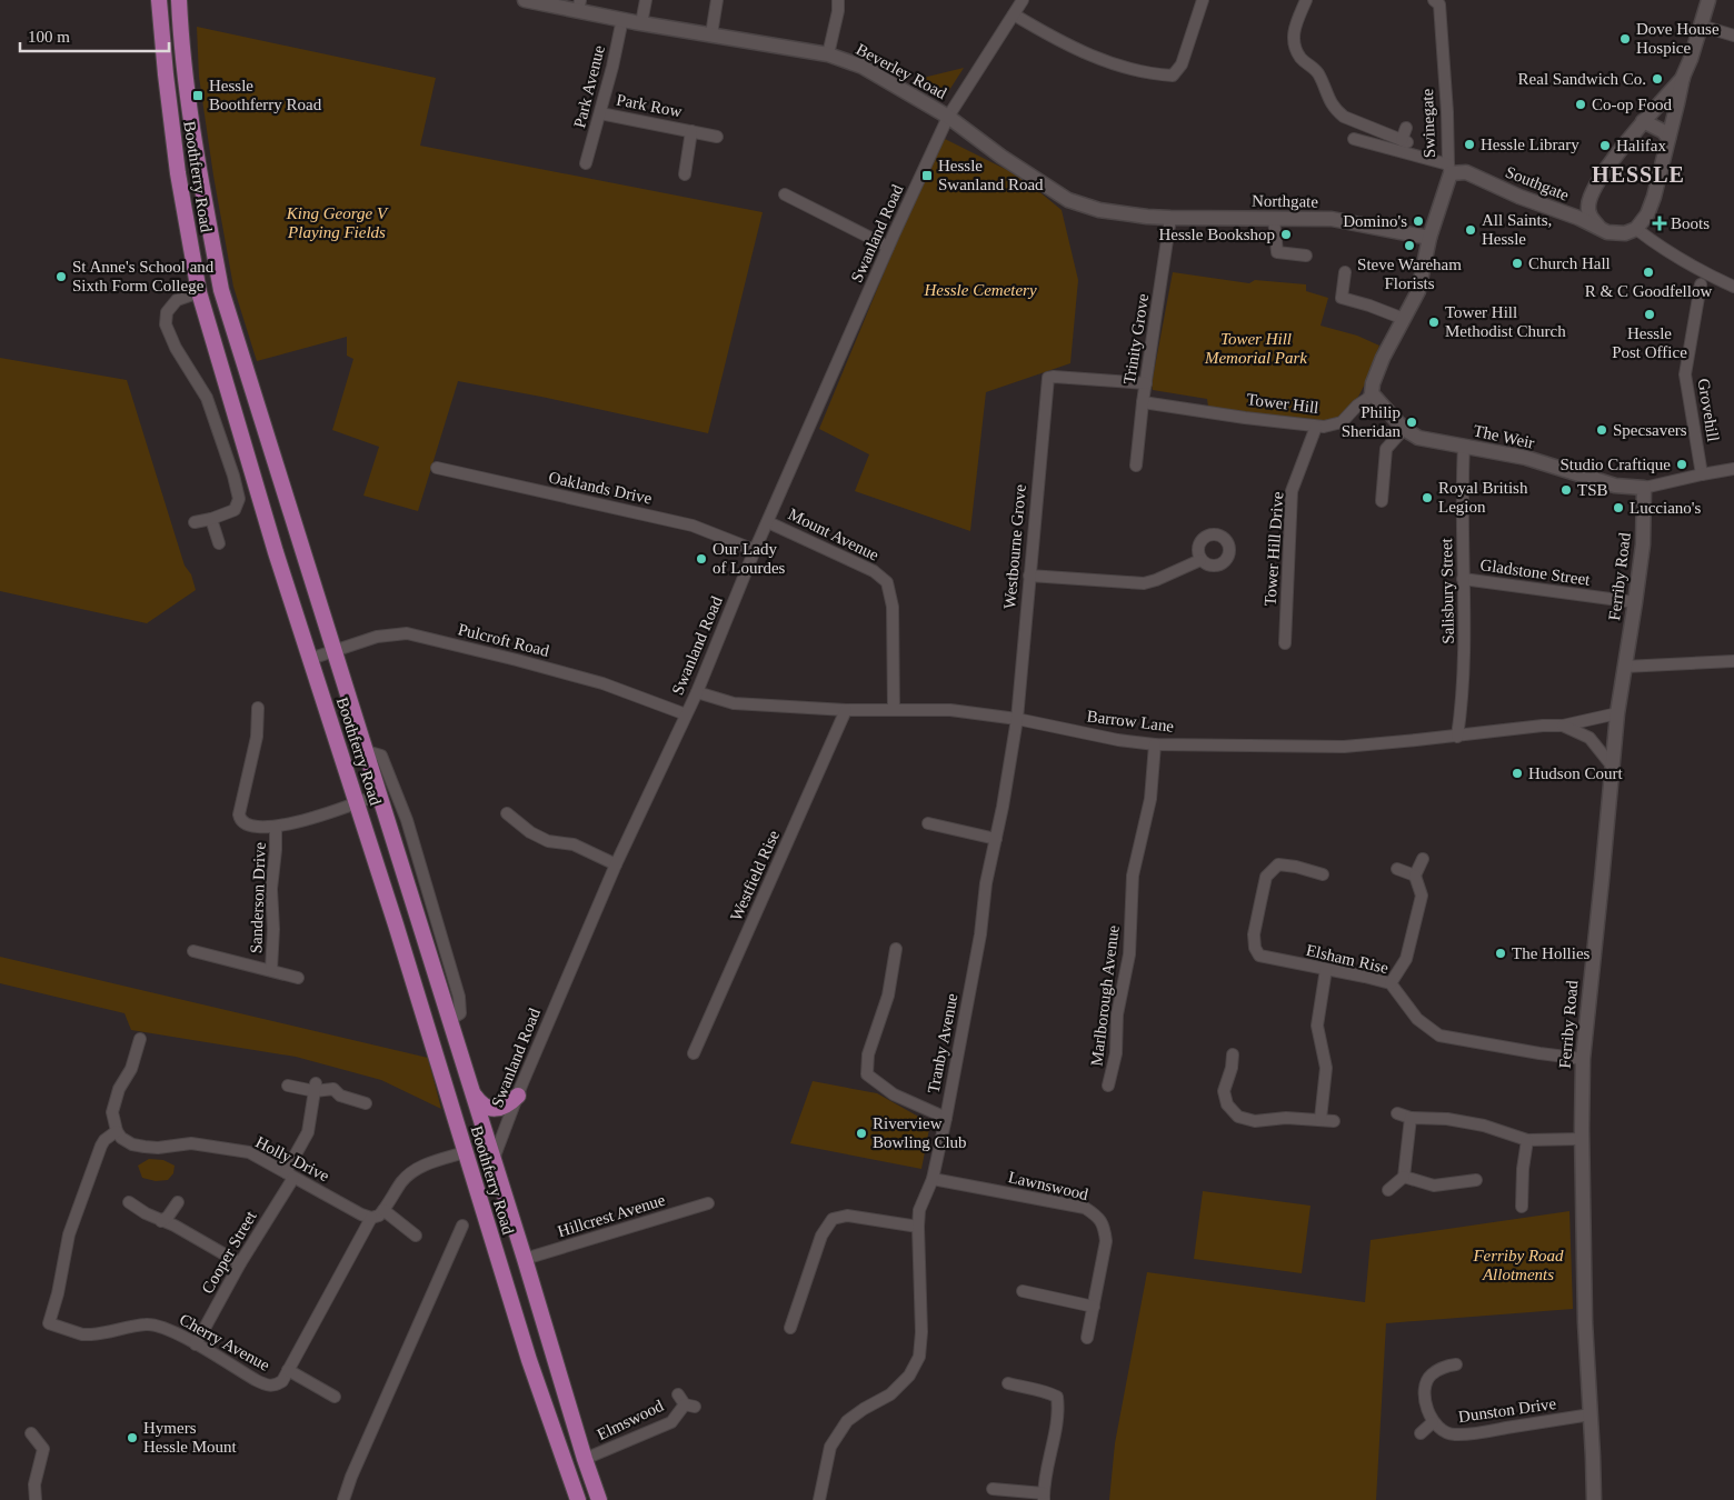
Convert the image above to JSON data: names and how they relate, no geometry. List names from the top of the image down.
{
  "streets": {
    "main road": ["Boothferry Road"],
    "street": [
      "Beverley Road",
      "Park Avenue",
      "Park Row",
      "Swinegate",
      "Southgate",
      "Northgate",
      "Swanland Road",
      "Trinity Grove",
      "Tower Hill",
      "Grovehill",
      "The Weir",
      "Oaklands Drive",
      "Mount Avenue",
      "Westbourne Grove",
      "Tower Hill Drive",
      "Gladstone Street",
      "Ferriby Road",
      "Salisbury Street",
      "Pulcroft Road",
      "Barrow Lane",
      "Westfield Rise",
      "Sanderson Drive",
      "Elsham Rise",
      "Marlborough Avenue",
      "Tranby Avenue",
      "Holly Drive",
      "Lawnswood",
      "Hillcrest Avenue",
      "Cooper Street",
      "Cherry Avenue",
      "Dunston Drive",
      "Elmswood"
    ]
  },
  "crossings": [
    ["Beverley Road", "Park Avenue"],
    ["Beverley Road", "Northgate"],
    ["Beverley Road", "Swanland Road"],
    ["Beverley Road", "Trinity Grove"],
    ["Park Avenue", "Park Row"],
    ["Swinegate", "Southgate"],
    ["Swinegate", "Northgate"],
    ["Boothferry Road", "Swanland Road"],
    ["Boothferry Road", "Pulcroft Road"],
    ["Boothferry Road", "Sanderson Drive"],
    ["Boothferry Road", "Hillcrest Avenue"],
    ["Boothferry Road", "Elmswood"],
    ["Northgate", "Trinity Grove"],
    ["Swanland Road", "Oaklands Drive"],
    ["Swanland Road", "Mount Avenue"],
    ["Swanland Road", "Pulcroft Road"],
    ["Swanland Road", "Barrow Lane"],
    ["Trinity Grove", "Tower Hill"],
    ["Trinity Grove", "Westbourne Grove"],
    ["Tower Hill", "The Weir"],
    ["Tower Hill", "Tower Hill Drive"],
    ["The Weir", "Ferriby Road"],
    ["The Weir", "Salisbury Street"],
    ["Mount Avenue", "Barrow Lane"],
    ["Westbourne Grove", "Barrow Lane"],
    ["Westbourne Grove", "Tranby Avenue"],
    ["Gladstone Street", "Ferriby Road"],
    ["Gladstone Street", "Salisbury Street"],
    ["Ferriby Road", "Barrow Lane"],
    ["Ferriby Road", "Elsham Rise"],
    ["Ferriby Road", "Dunston Drive"],
    ["Salisbury Street", "Barrow Lane"],
    ["Barrow Lane", "Westfield Rise"],
    ["Barrow Lane", "Marlborough Avenue"],
    ["Barrow Lane", "Tranby Avenue"],
    ["Tranby Avenue", "Lawnswood"],
    ["Holly Drive", "Cooper Street"],
    ["Holly Drive", "Cherry Avenue"],
    ["Cooper Street", "Cherry Avenue"]
  ],
  "districts": ["HESSLE"],
  "parks": [
    "King George V Playing Fields",
    "Hessle Cemetery",
    "Tower Hill Memorial Park",
    "Ferriby Road Allotments"
  ],
  "places": {
    "other": [
      "Dove House Hospice",
      "Real Sandwich Co.",
      "Co-op Food",
      "Hessle Library",
      "Halifax",
      "Domino's",
      "All Saints, Hessle",
      "Hessle Bookshop",
      "Steve Wareham Florists",
      "Church Hall",
      "R & C Goodfellow",
      "St Anne's School and Sixth Form College",
      "Hessle Post Office",
      "Tower Hill Methodist Church",
      "Philip Sheridan",
      "Specsavers",
      "Studio Craftique",
      "TSB",
      "Royal British Legion",
      "Lucciano's",
      "Our Lady of Lourdes",
      "Hudson Court",
      "The Hollies",
      "Riverview Bowling Club",
      "Hymers Hessle Mount"
    ],
    "transit": ["Hessle Boothferry Road", "Hessle Swanland Road"],
    "health": ["Boots"]
  },
  "scale_bar": "100 m"
}
